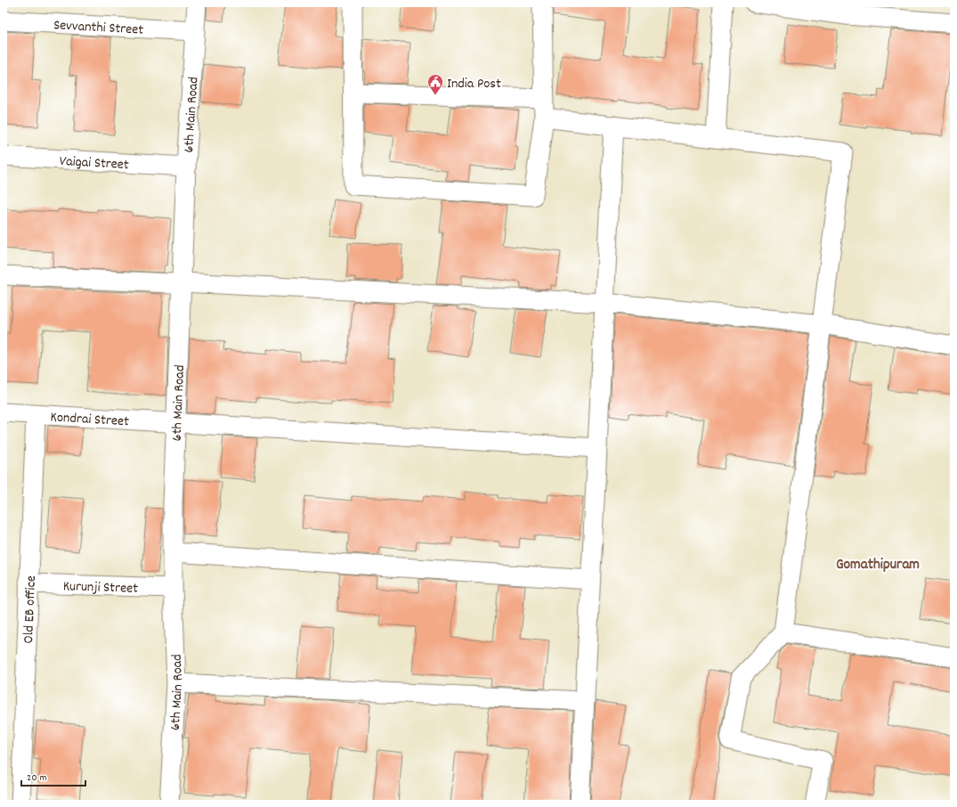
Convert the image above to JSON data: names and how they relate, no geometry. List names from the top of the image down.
{
  "streets": {
    "street": [
      "Sevvanthi Street",
      "6th Main Road",
      "Vaigai Street",
      "Kondrai Street",
      "Kurunji Street",
      "Old EB office"
    ]
  },
  "crossings": [
    ["Sevvanthi Street", "6th Main Road"],
    ["6th Main Road", "Vaigai Street"],
    ["6th Main Road", "Kondrai Street"],
    ["6th Main Road", "Kurunji Street"],
    ["Kondrai Street", "Old EB office"],
    ["Kurunji Street", "Old EB office"]
  ],
  "districts": ["Gomathipuram"],
  "places": {
    "public building": ["India Post"]
  },
  "scale_bar": "20 m"
}
